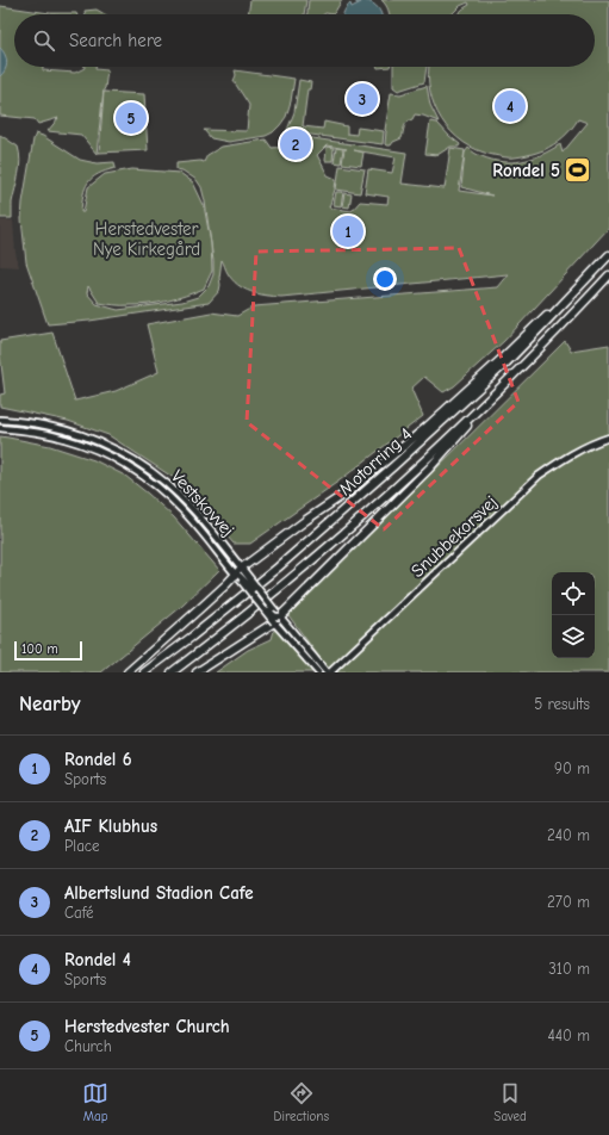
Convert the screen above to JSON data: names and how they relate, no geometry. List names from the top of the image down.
{
  "streets": {
    "highway": ["Motorring 4"],
    "street": ["Vestskovvej", "Snubbekorsvej"]
  },
  "parks": ["Herstedvester Nye Kirkegård"],
  "places": {
    "sports": ["Rondel 5"]
  },
  "scale_bar": "100 m",
  "page": {
    "search": "Search here",
    "pins": [
      "3",
      "4",
      "5",
      "2",
      "1"
    ],
    "scale": "100 m",
    "heading": ["Nearby", "5 results"],
    "list": [
      {
        "mark": "1",
        "name": "Rondel 6",
        "note": "Sports",
        "value": "90 m"
      },
      {
        "mark": "2",
        "name": "AIF Klubhus",
        "note": "Place",
        "value": "240 m"
      },
      {
        "mark": "3",
        "name": "Albertslund Stadion Cafe",
        "note": "Café",
        "value": "270 m"
      },
      {
        "mark": "4",
        "name": "Rondel 4",
        "note": "Sports",
        "value": "310 m"
      },
      {
        "mark": "5",
        "name": "Herstedvester Church",
        "note": "Church",
        "value": "440 m"
      }
    ],
    "nav": ["Map", "Directions", "Saved"]
  }
}
